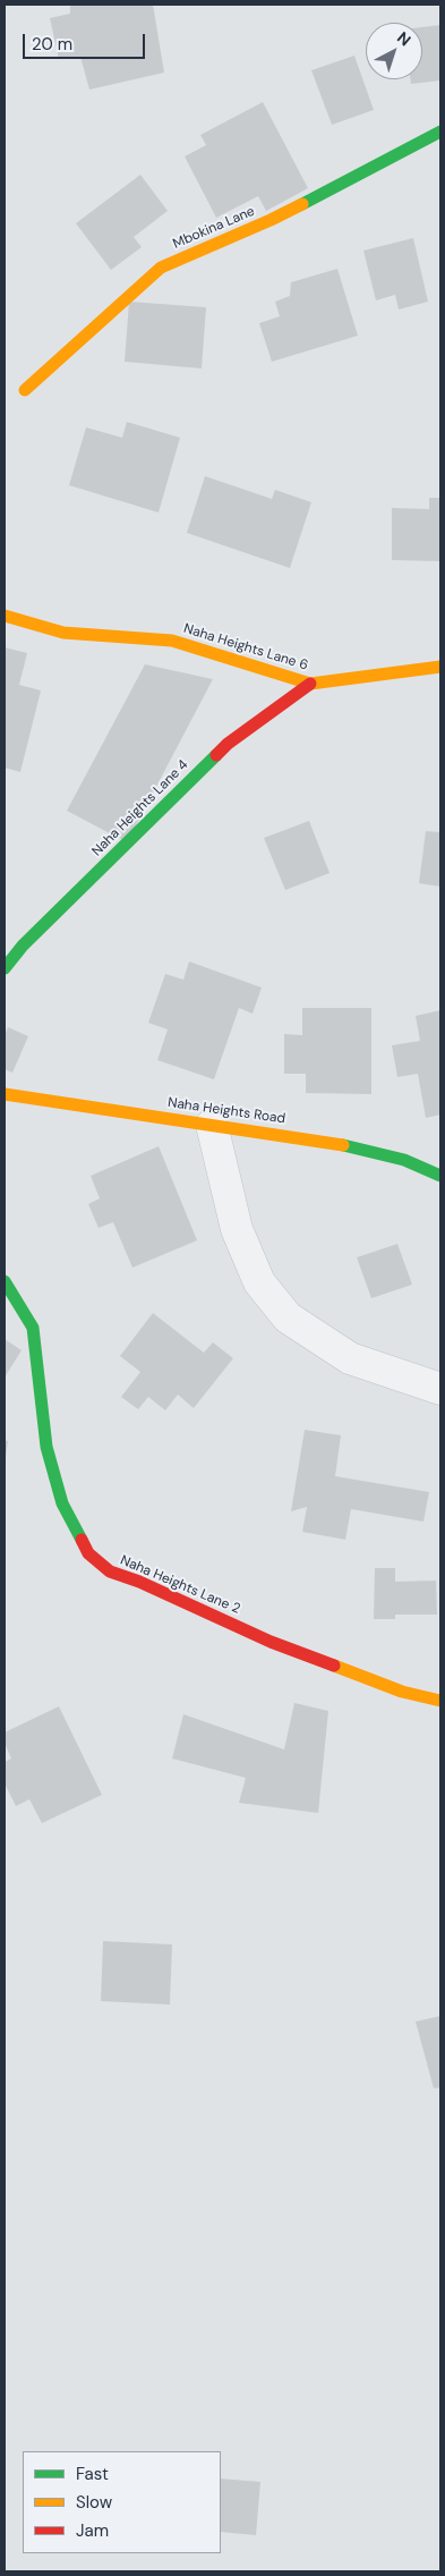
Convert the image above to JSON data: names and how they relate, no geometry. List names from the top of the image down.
{
  "streets": {
    "street": [
      "Mbokina Lane",
      "Naha Heights Lane 6",
      "Naha Heights Lane 4",
      "Naha Heights Road",
      "Naha Heights Lane 2"
    ]
  },
  "crossings": [
    ["Naha Heights Lane 6", "Naha Heights Lane 4"]
  ],
  "legend": ["Fast", "Slow", "Jam"],
  "scale_bar": "20 m",
  "north": "top right"
}
